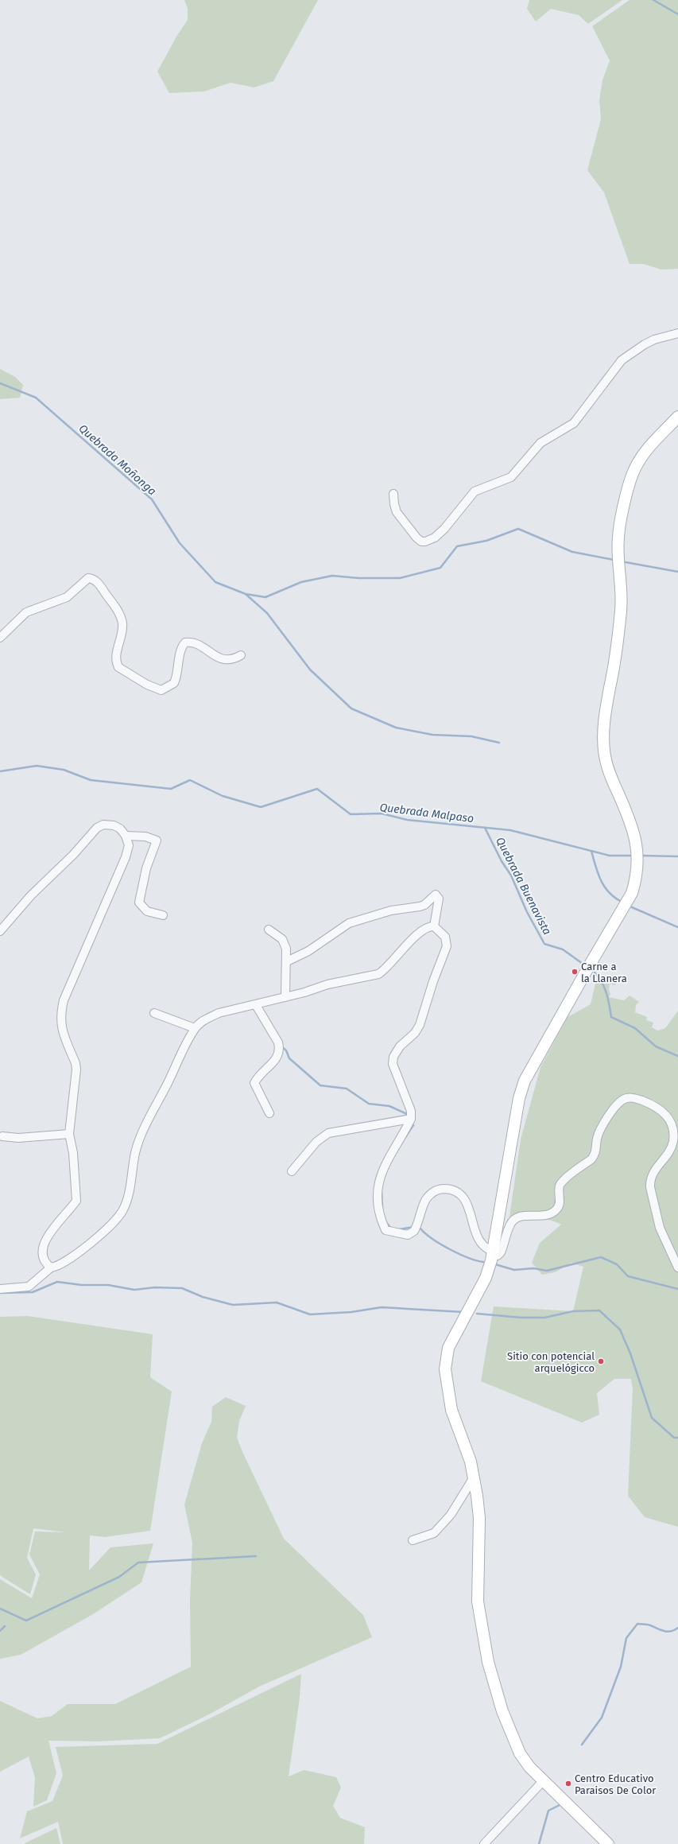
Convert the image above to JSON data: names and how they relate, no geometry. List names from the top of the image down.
{
  "water": ["Quebrada Moñonga", "Quebrada Malpaso", "Quebrada Buenavista"],
  "places": ["Carne a la Llanera", "Sitio con potencial arquelógicco", "Centro Educativo Paraisos De Color"]
}
